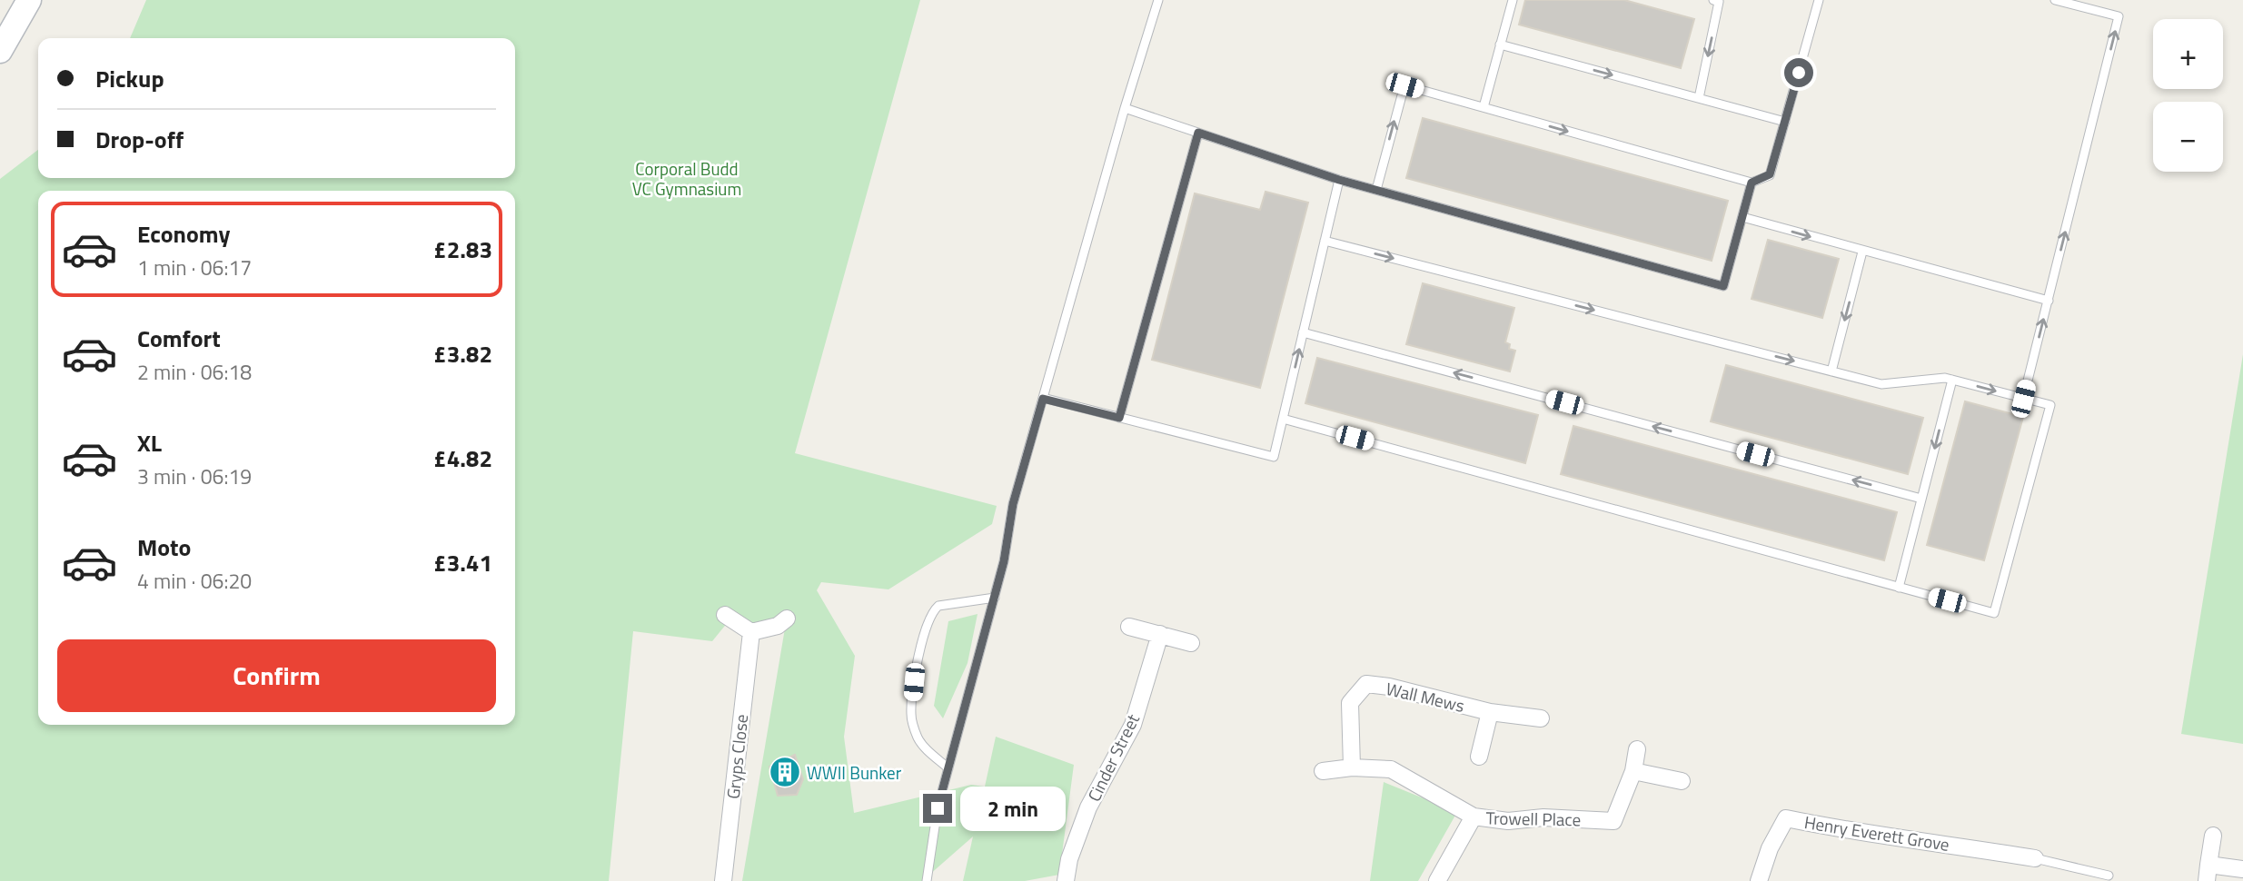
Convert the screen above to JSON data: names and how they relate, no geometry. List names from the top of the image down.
{
  "streets": {
    "street": [
      "Wall Mews",
      "Gryps Close",
      "Cinder Street",
      "Trowell Place",
      "Henry Everett Grove"
    ]
  },
  "parks": ["Corporal Budd VC Gymnasium"],
  "places": {
    "building": ["WWII Bunker"]
  },
  "page": {
    "map_buttons": ["+", "−"],
    "banner": ["Pickup", "Drop-off"],
    "list": [
      {
        "name": "Economy",
        "note": "1 min · 06:17",
        "value": "£2.83"
      },
      {
        "name": "Comfort",
        "note": "2 min · 06:18",
        "value": "£3.82"
      },
      {
        "name": "XL",
        "note": "3 min · 06:19",
        "value": "£4.82"
      },
      {
        "name": "Moto",
        "note": "4 min · 06:20",
        "value": "£3.41"
      }
    ],
    "buttons": "Confirm",
    "bubble": "2 min"
  }
}
